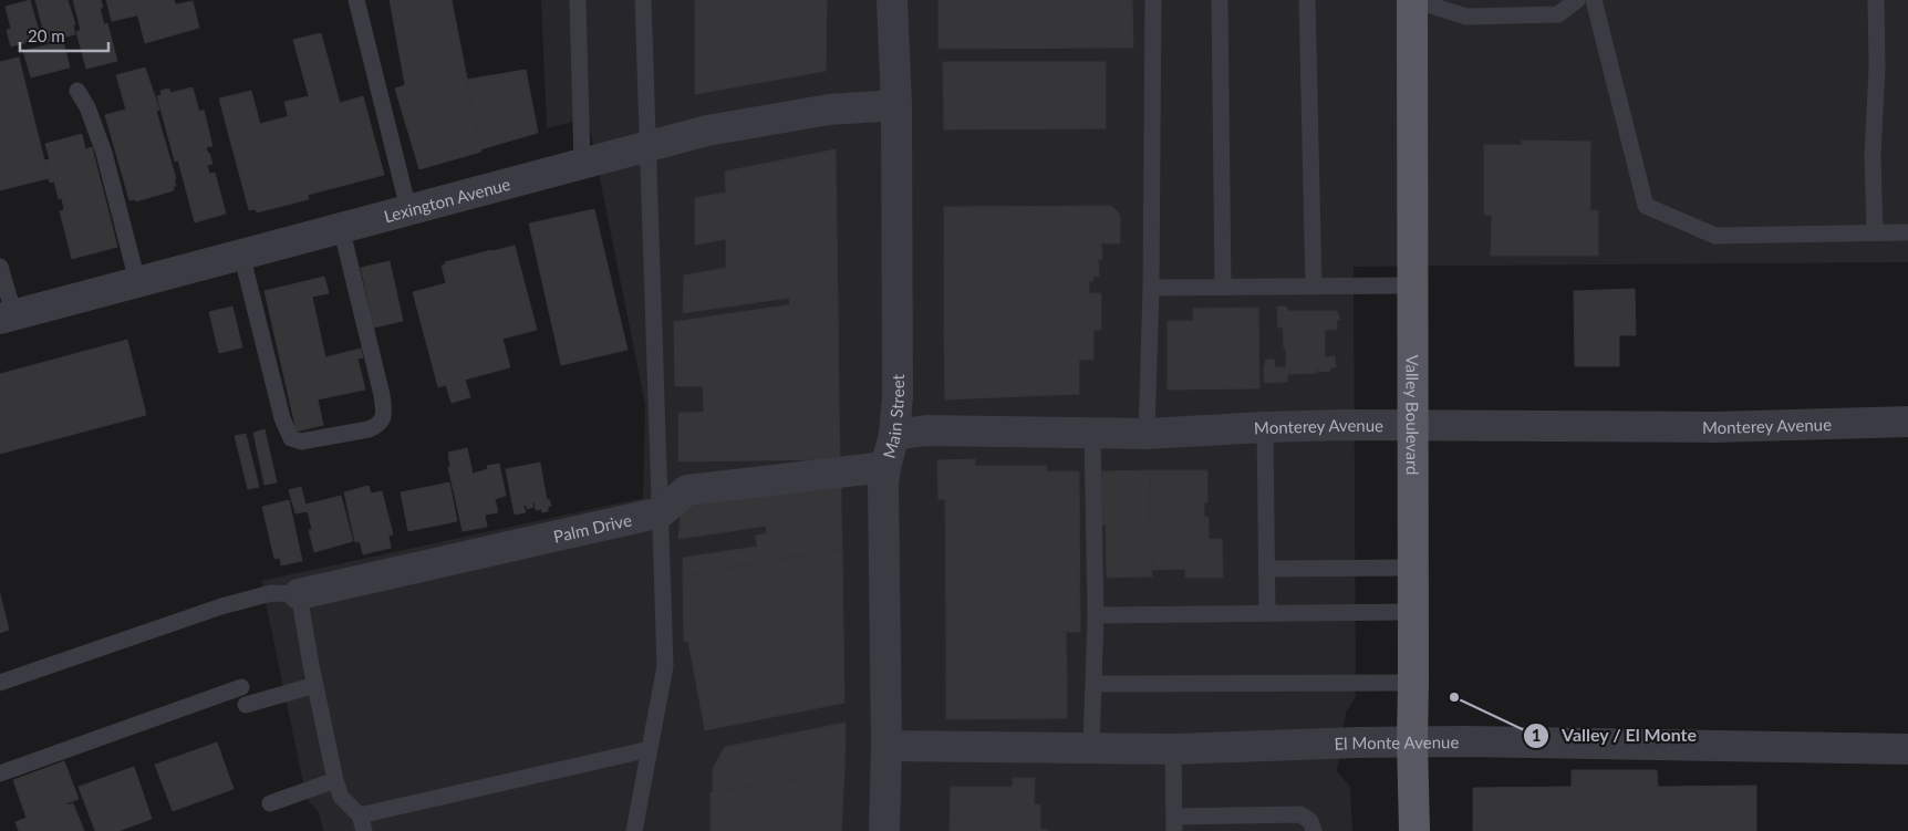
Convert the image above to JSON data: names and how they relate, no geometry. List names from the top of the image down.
{
  "streets": {
    "main road": ["Valley Boulevard"],
    "street": [
      "Lexington Avenue",
      "Main Street",
      "Monterey Avenue",
      "Palm Drive",
      "El Monte Avenue"
    ]
  },
  "crossings": [
    ["Lexington Avenue", "Main Street"],
    ["Main Street", "Monterey Avenue"],
    ["Main Street", "Palm Drive"],
    ["Main Street", "El Monte Avenue"],
    ["Valley Boulevard", "Monterey Avenue"],
    ["Valley Boulevard", "El Monte Avenue"]
  ],
  "places": ["Valley / El Monte"],
  "scale_bar": "20 m"
}
